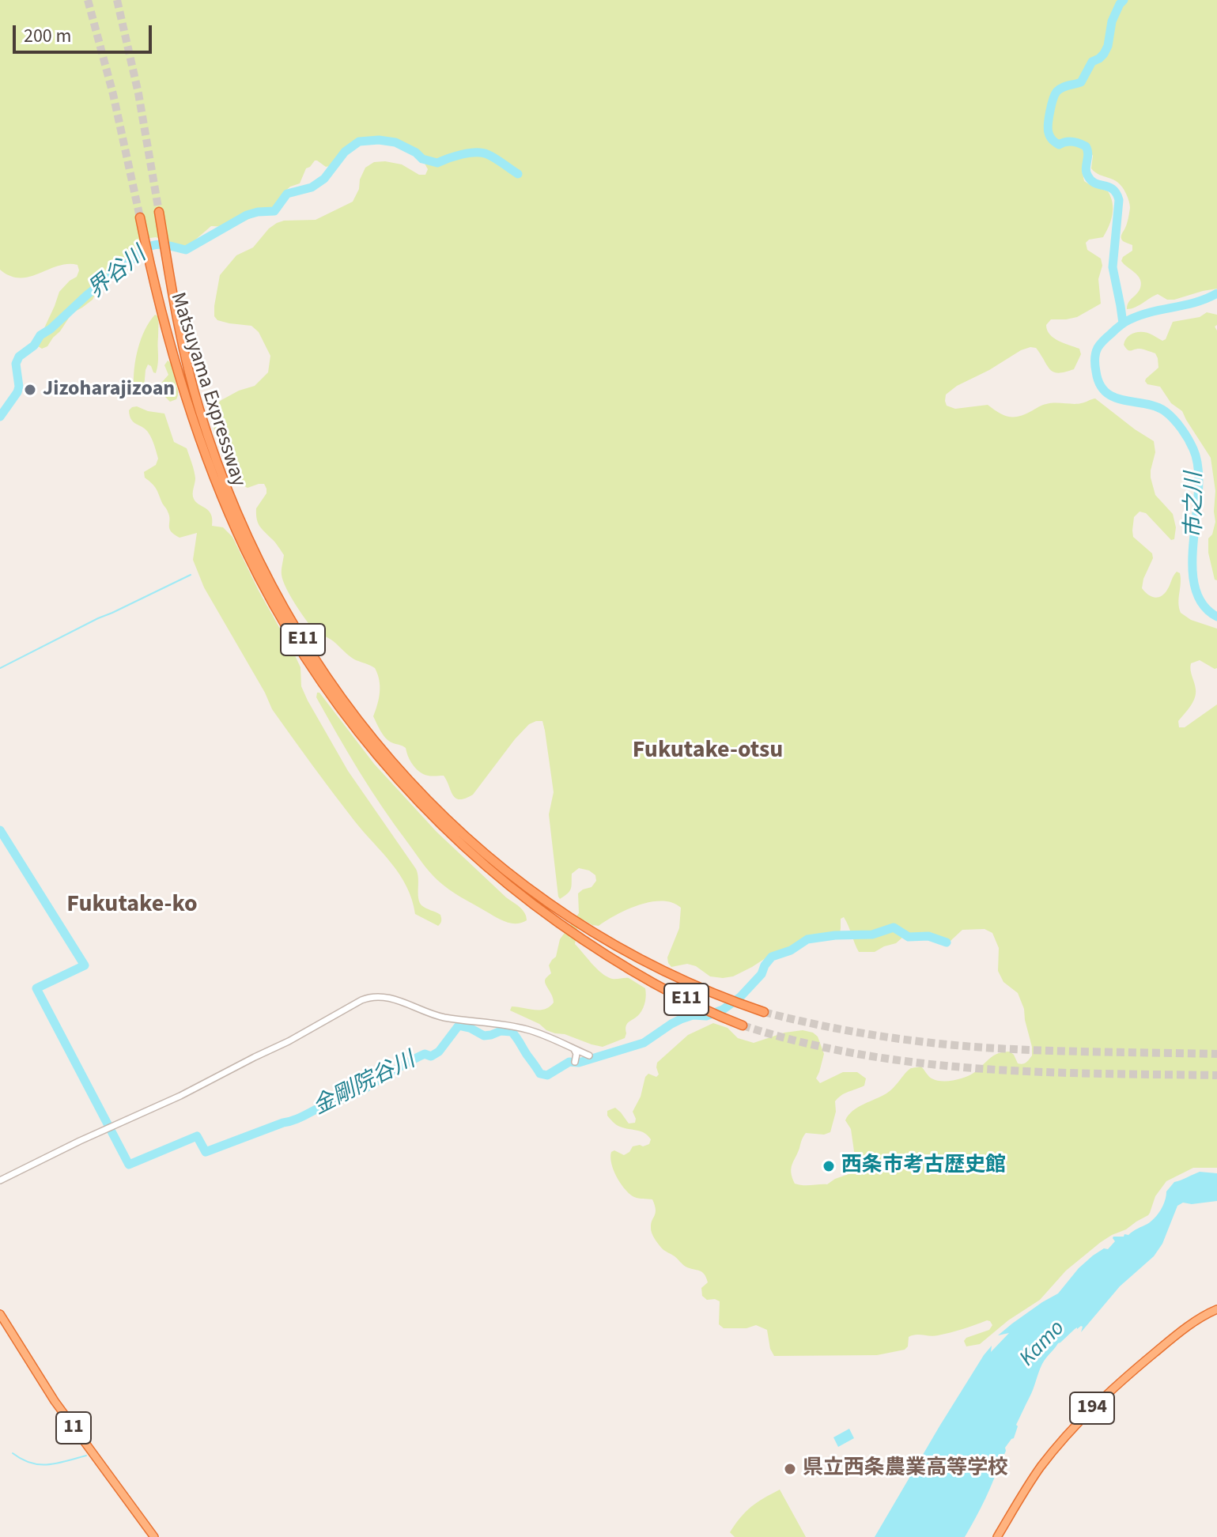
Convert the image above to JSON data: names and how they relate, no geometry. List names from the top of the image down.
{
  "streets": {
    "highway": [
      "Matsuyama Expressway",
      "E11",
      "194",
      "11"
    ]
  },
  "districts": ["Fukutake-otsu", "Fukutake-ko"],
  "water": [
    "界谷川",
    "市之川",
    "金剛院谷川",
    "Kamo"
  ],
  "places": ["Jizoharajizoan", "西条市考古歴史館", "県立西条農業高等学校"],
  "scale_bar": "200 m"
}
